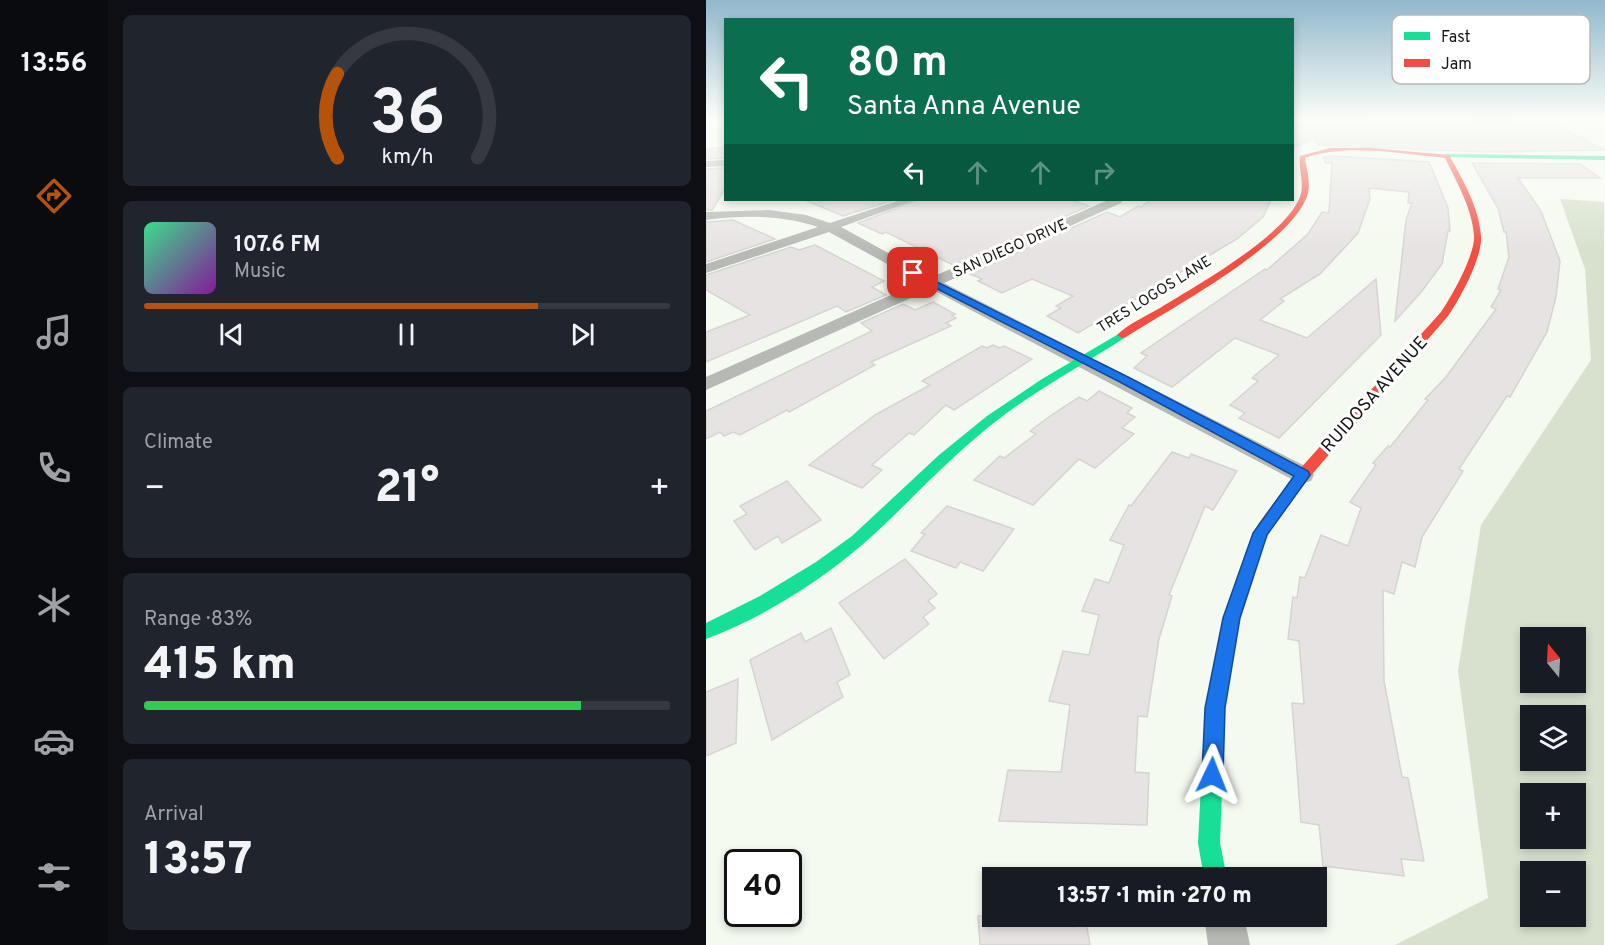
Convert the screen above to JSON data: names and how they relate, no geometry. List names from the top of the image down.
{
  "streets": {
    "street": ["SAN DIEGO DRIVE", "TRES LOGOS LANE", "RUIDOSA AVENUE"]
  },
  "legend": ["Fast", "Jam"],
  "north": "top",
  "page": {
    "tabs": "13:56",
    "turn": ["80 m", "Santa Anna Avenue"],
    "song": ["107.6 FM", "Music"],
    "tile": [
      "Climate",
      ["Range · 83%", "415 km"],
      ["Arrival", "13:57"]
    ],
    "heat": ["−", "21°", "+"],
    "map_buttons": ["+", "−"],
    "limit": "40",
    "trip": "13:57 · 1 min · 270 m",
    "gauge": ["36", "km/h"]
  }
}
